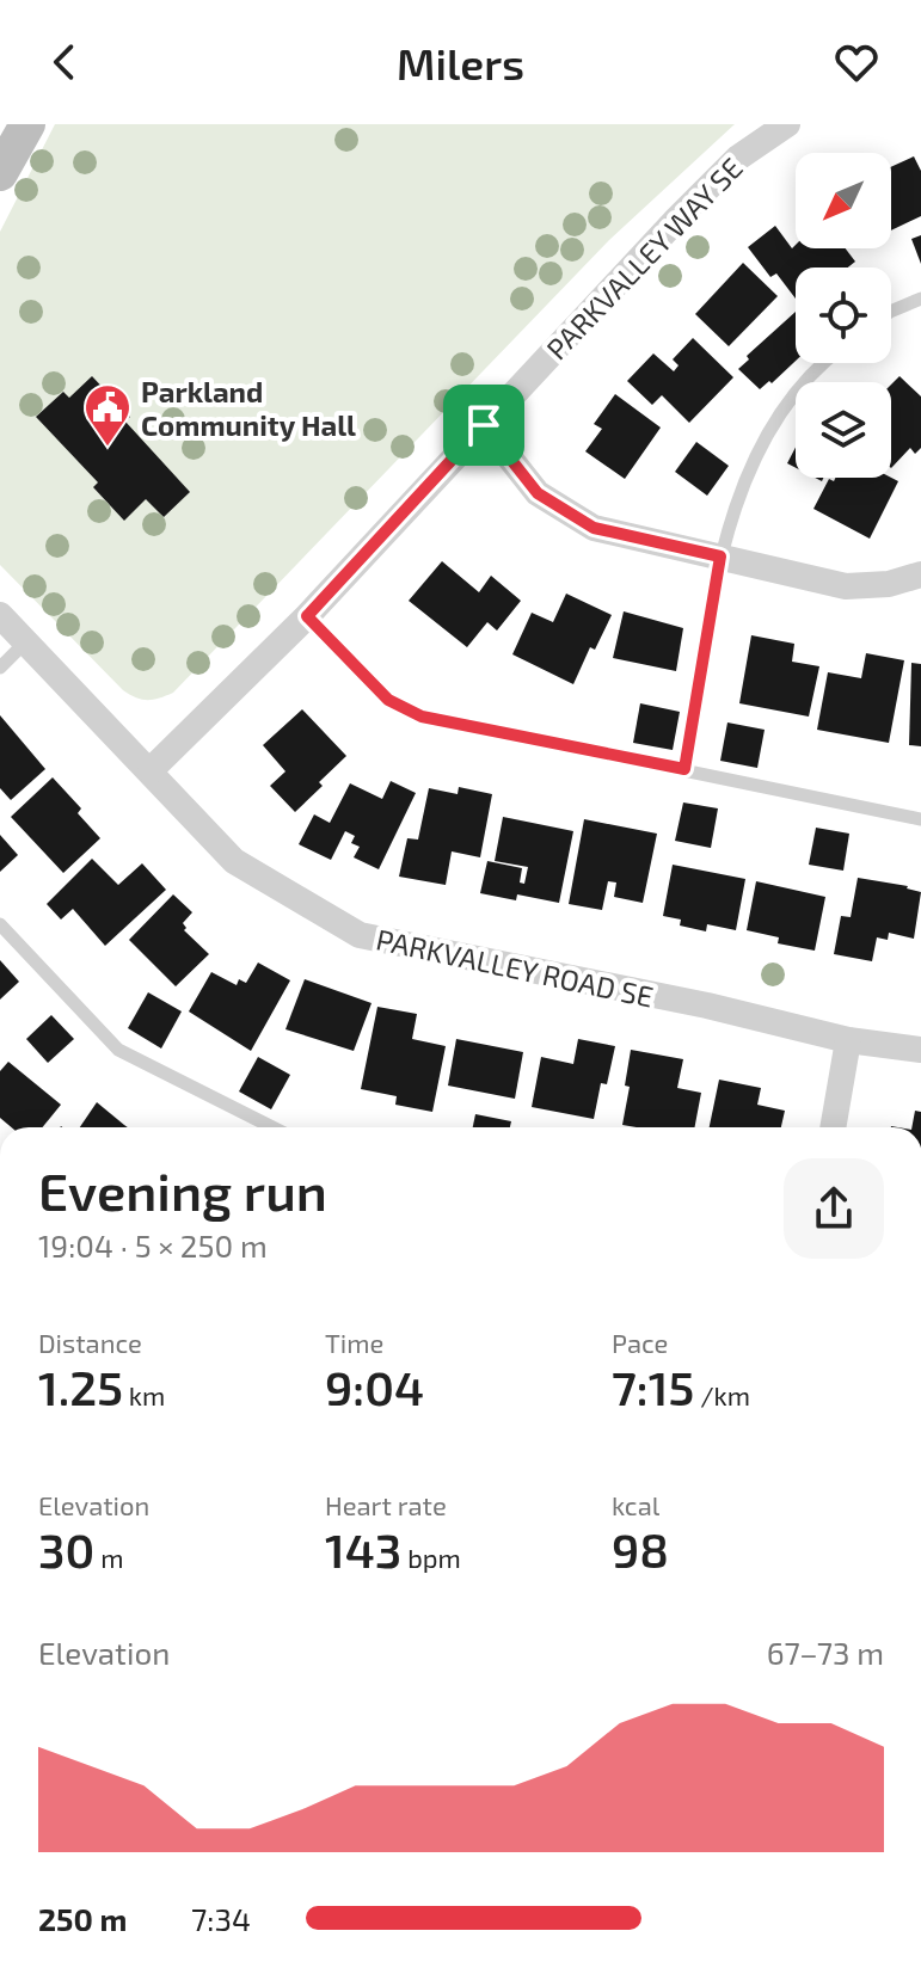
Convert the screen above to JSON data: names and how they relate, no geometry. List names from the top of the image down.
{
  "streets": {
    "street": ["PARKVALLEY WAY SE", "PARKVALLEY ROAD SE"]
  },
  "crossings": [
    ["PARKVALLEY WAY SE", "PARKVALLEY ROAD SE"]
  ],
  "places": {
    "public building": ["Parkland Community Hall"]
  },
  "north": "bottom left",
  "page": {
    "header": "Milers",
    "heading": ["Evening run", "19:04 · 5 × 250 m"],
    "stats": [
      ["Distance", "1.25 km"],
      ["Time", "9:04"],
      ["Pace", "7:15 /km"],
      ["Elevation", "30 m"],
      ["Heart rate", "143 bpm"],
      ["kcal", "98"]
    ],
    "chart": ["Elevation", "67–73 m"],
    "list": [
      {
        "name": "250 m",
        "note": "7:34"
      }
    ]
  }
}
